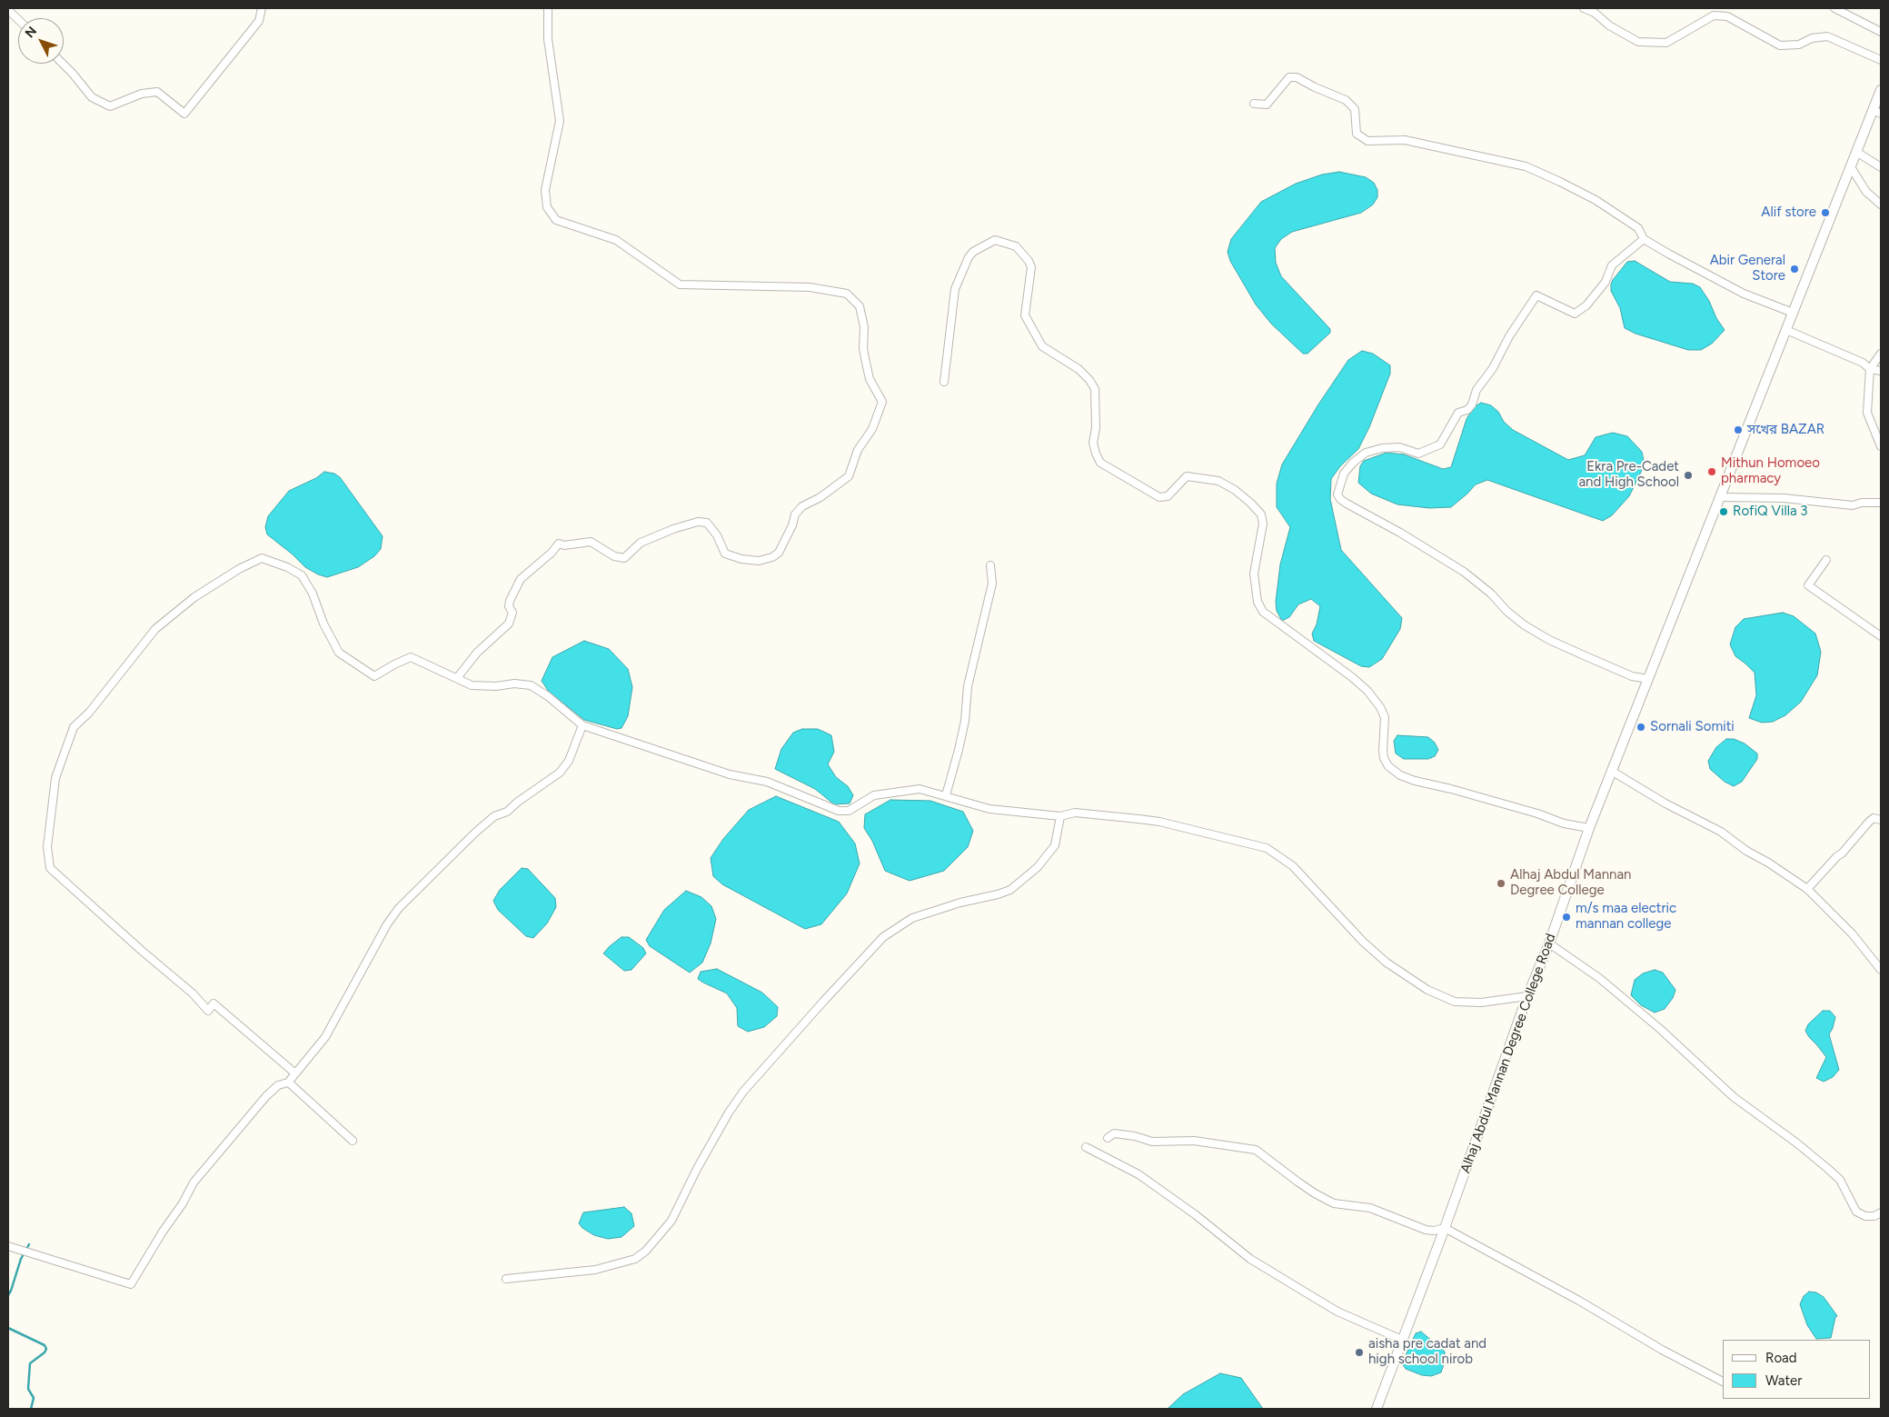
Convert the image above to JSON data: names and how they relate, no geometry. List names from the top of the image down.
{
  "streets": {
    "street": ["Alhaj Abdul Mannan Degree College Road"]
  },
  "places": [
    "Alif store",
    "Abir General Store",
    "সখের BAZAR",
    "Mithun Homoeo pharmacy",
    "Ekra Pre-Cadet and High School",
    "RofiQ Villa 3",
    "Sornali Somiti",
    "Alhaj Abdul Mannan Degree College",
    "m/s maa electric mannan college",
    "aisha pre cadat and high school nirob"
  ],
  "legend": ["Road", "Water"],
  "north": "top left"
}
